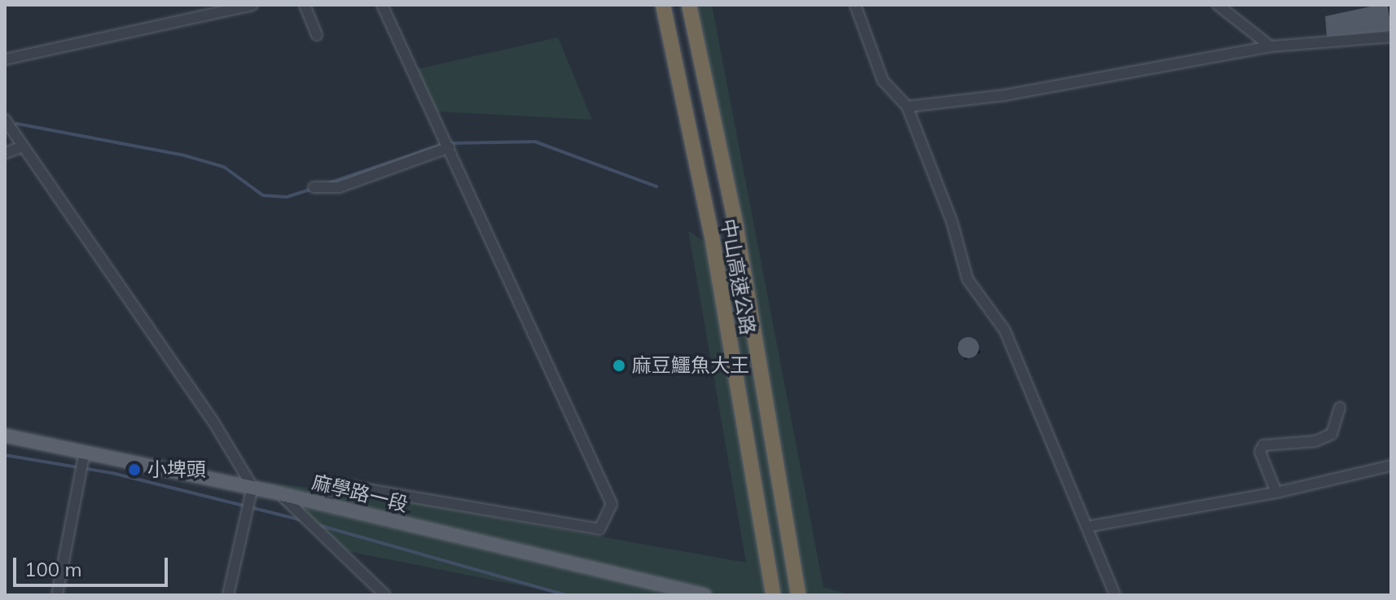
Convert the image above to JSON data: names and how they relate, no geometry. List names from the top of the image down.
{
  "streets": {
    "highway": ["中山高速公路"],
    "main road": ["麻學路一段"]
  },
  "places": ["麻豆鱷魚大王", "小埤頭"],
  "scale_bar": "100 m"
}
